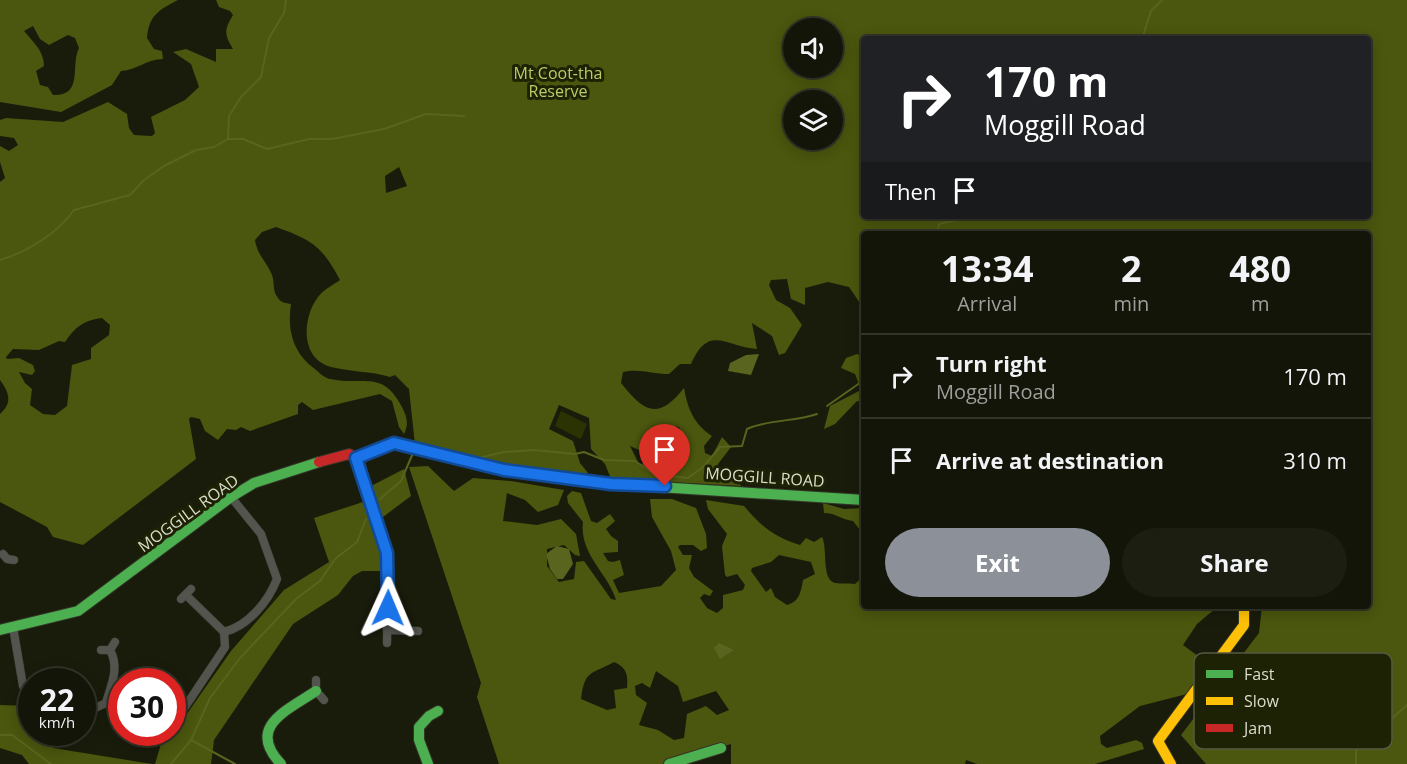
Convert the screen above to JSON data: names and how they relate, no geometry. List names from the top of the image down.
{
  "streets": {
    "street": ["MOGGILL ROAD"]
  },
  "parks": ["Mt Coot-tha Reserve"],
  "legend": ["Fast", "Slow", "Jam"],
  "page": {
    "turn": ["170 m", "Moggill Road"],
    "then": "Then",
    "eta": [
      "13:34",
      "Arrival",
      "2",
      "min",
      "480",
      "m"
    ],
    "list": [
      {
        "name": "Turn right",
        "note": "Moggill Road",
        "value": "170 m"
      },
      {
        "name": "Arrive at destination",
        "value": "310 m"
      }
    ],
    "buttons": ["Exit", "Share"],
    "speed": "22 km/h",
    "limit": "30"
  }
}
